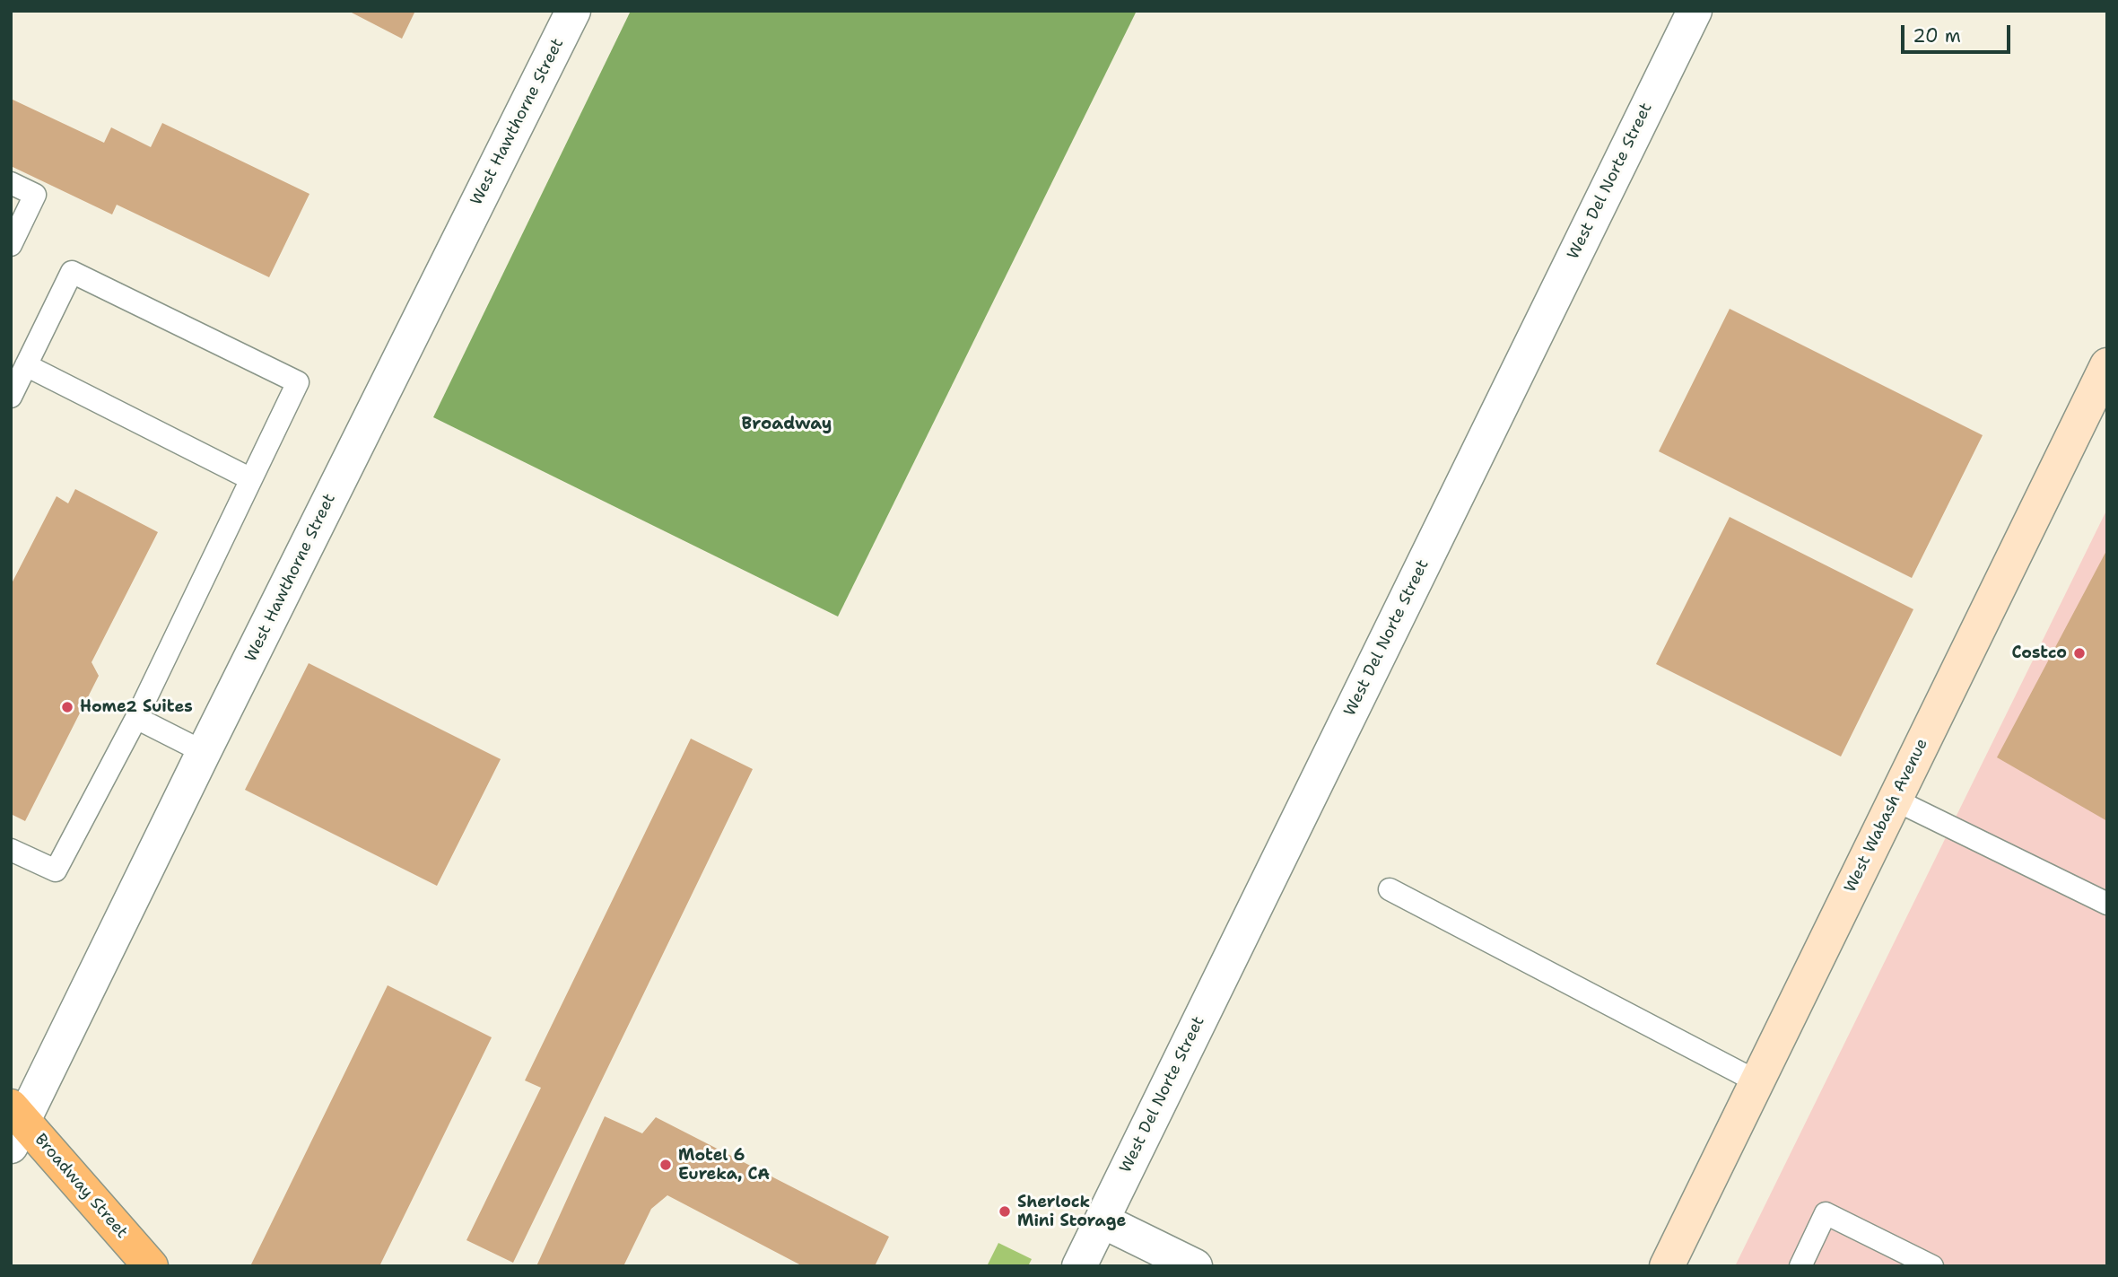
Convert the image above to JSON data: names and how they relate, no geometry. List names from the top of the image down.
{
  "streets": {
    "highway": ["Broadway Street"],
    "street": ["West Hawthorne Street", "West Del Norte Street", "West Wabash Avenue"]
  },
  "crossings": [
    ["West Hawthorne Street", "Broadway Street"]
  ],
  "districts": ["Broadway"],
  "places": [
    "Costco",
    "Home2 Suites",
    "Motel 6 Eureka, CA",
    "Sherlock Mini Storage"
  ],
  "scale_bar": "20 m"
}
